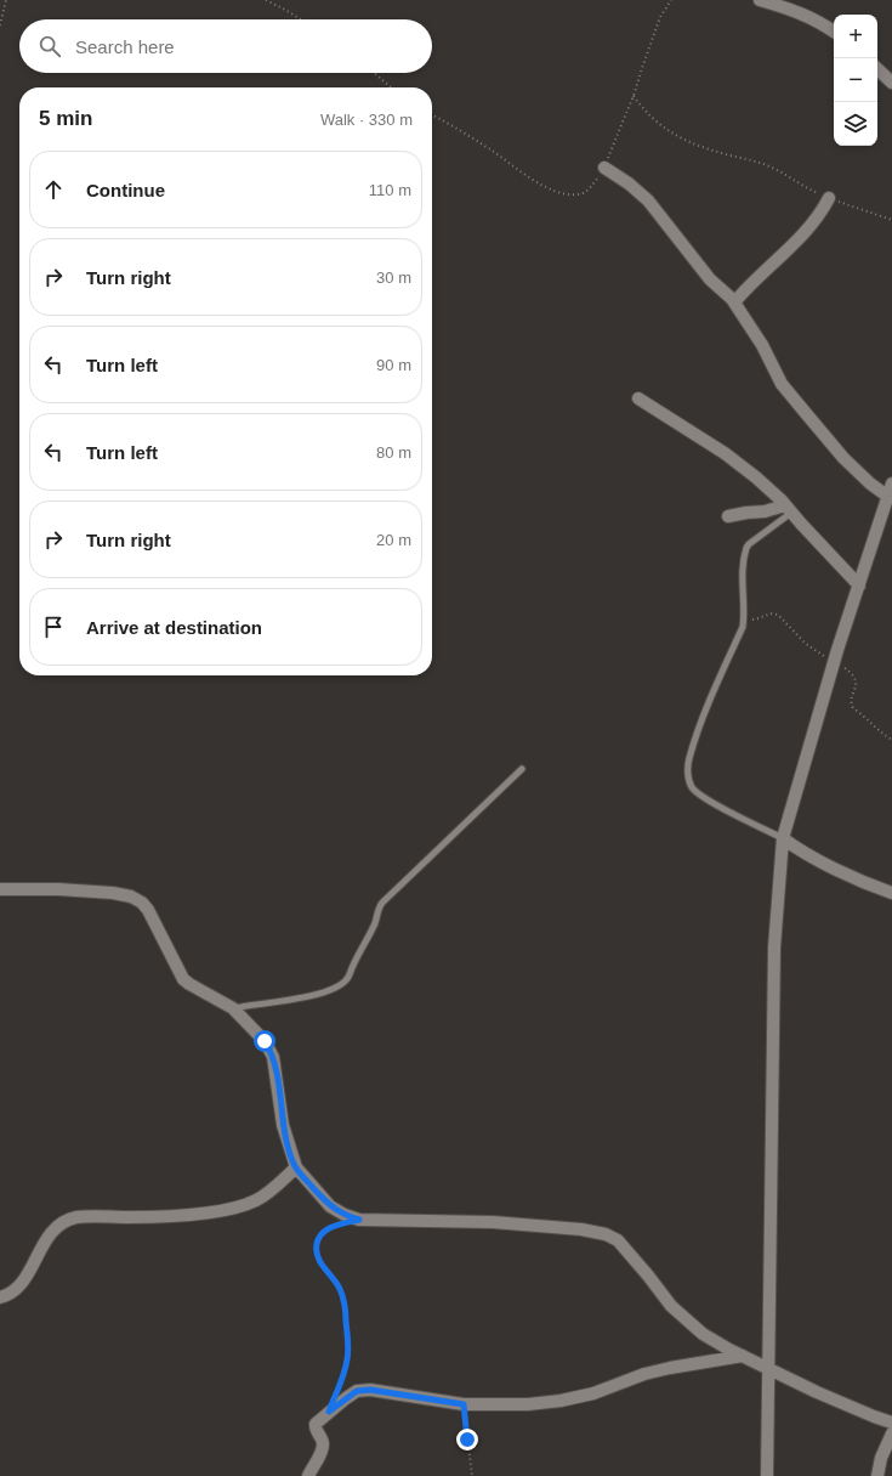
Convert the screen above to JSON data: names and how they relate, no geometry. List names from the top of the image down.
{
  "page": {
    "map_buttons": ["+", "−"],
    "search": "Search here",
    "heading": ["5 min", "Walk · 330 m"],
    "list": [
      ["Continue", "110 m"],
      ["Turn right", "30 m"],
      ["Turn left", "90 m"],
      ["Turn left", "80 m"],
      ["Turn right", "20 m"],
      "Arrive at destination"
    ]
  }
}
